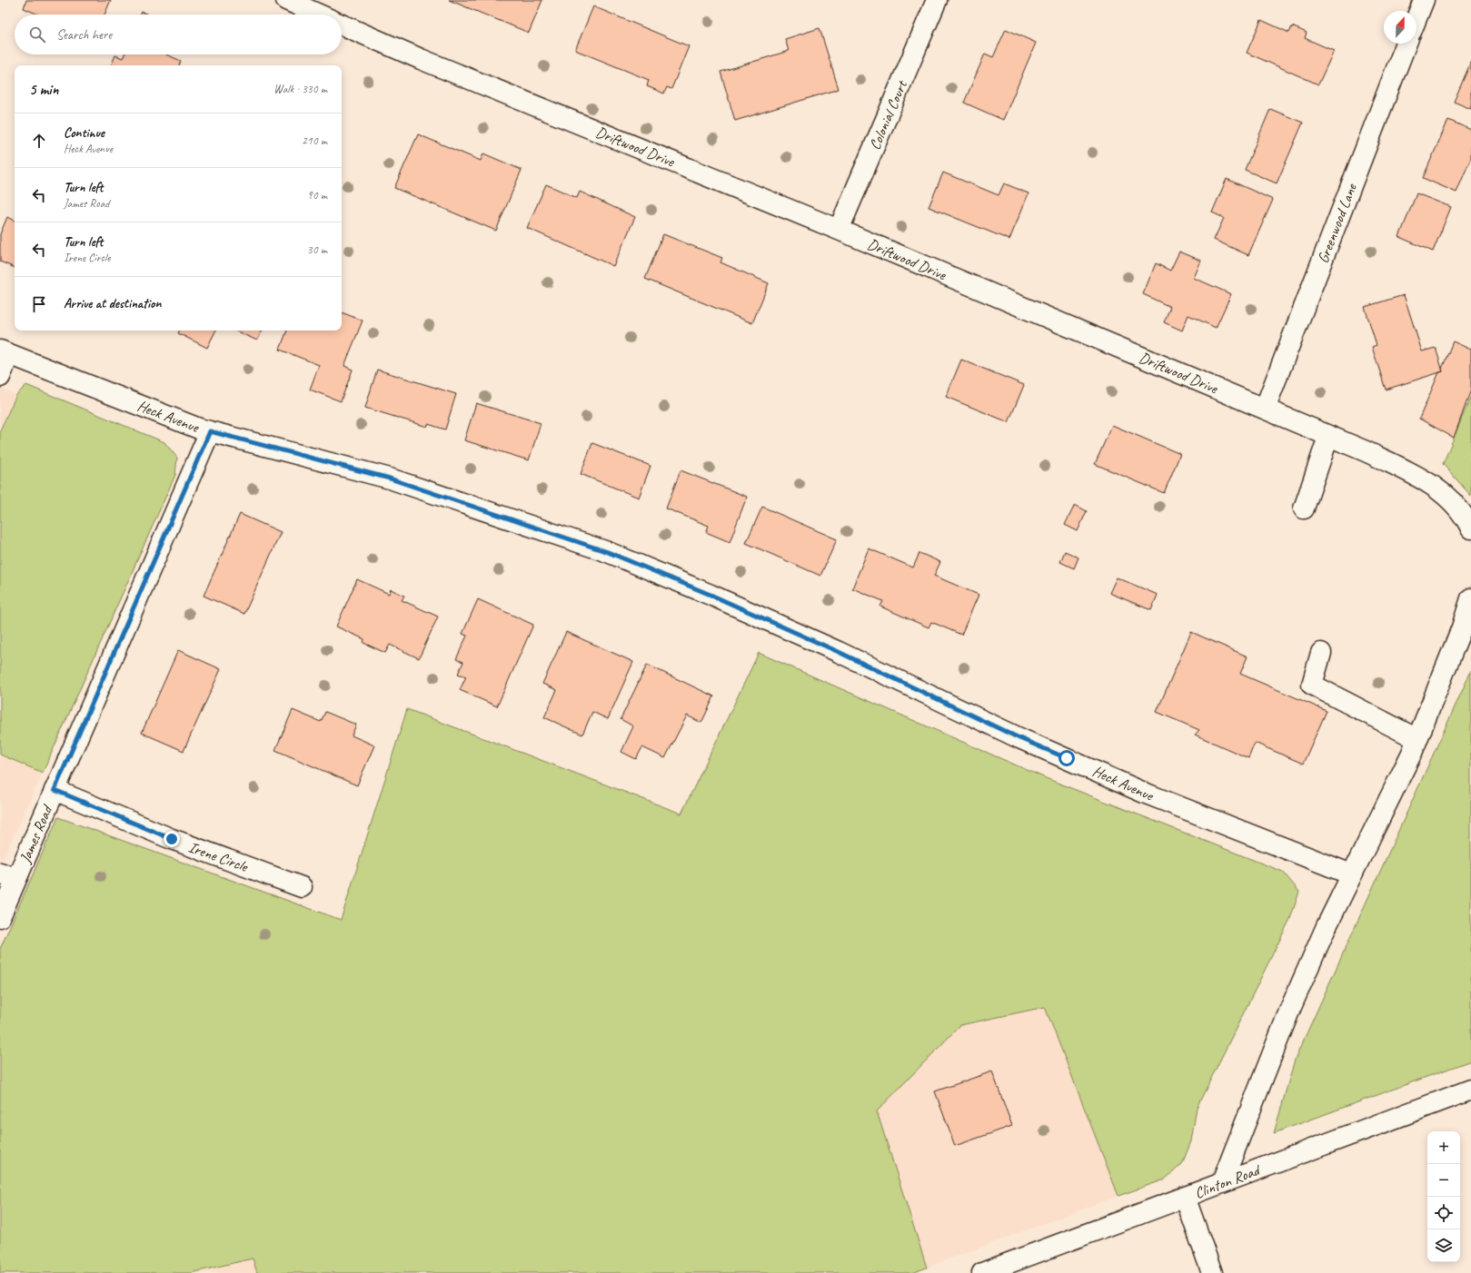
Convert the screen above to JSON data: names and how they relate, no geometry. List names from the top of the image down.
{
  "streets": {
    "street": [
      "Colonial Court",
      "Driftwood Drive",
      "Greenwood Lane",
      "Heck Avenue",
      "James Road",
      "Irene Circle",
      "Clinton Road"
    ]
  },
  "crossings": [
    ["Colonial Court", "Driftwood Drive"],
    ["Driftwood Drive", "Greenwood Lane"],
    ["Heck Avenue", "James Road"],
    ["James Road", "Irene Circle"]
  ],
  "north": "top",
  "page": {
    "search": "Search here",
    "heading": ["5 min", "Walk · 330 m"],
    "list": [
      ["Continue", "Heck Avenue", "210 m"],
      ["Turn left", "James Road", "90 m"],
      ["Turn left", "Irene Circle", "30 m"],
      "Arrive at destination"
    ],
    "map_buttons": ["+", "−"]
  }
}
